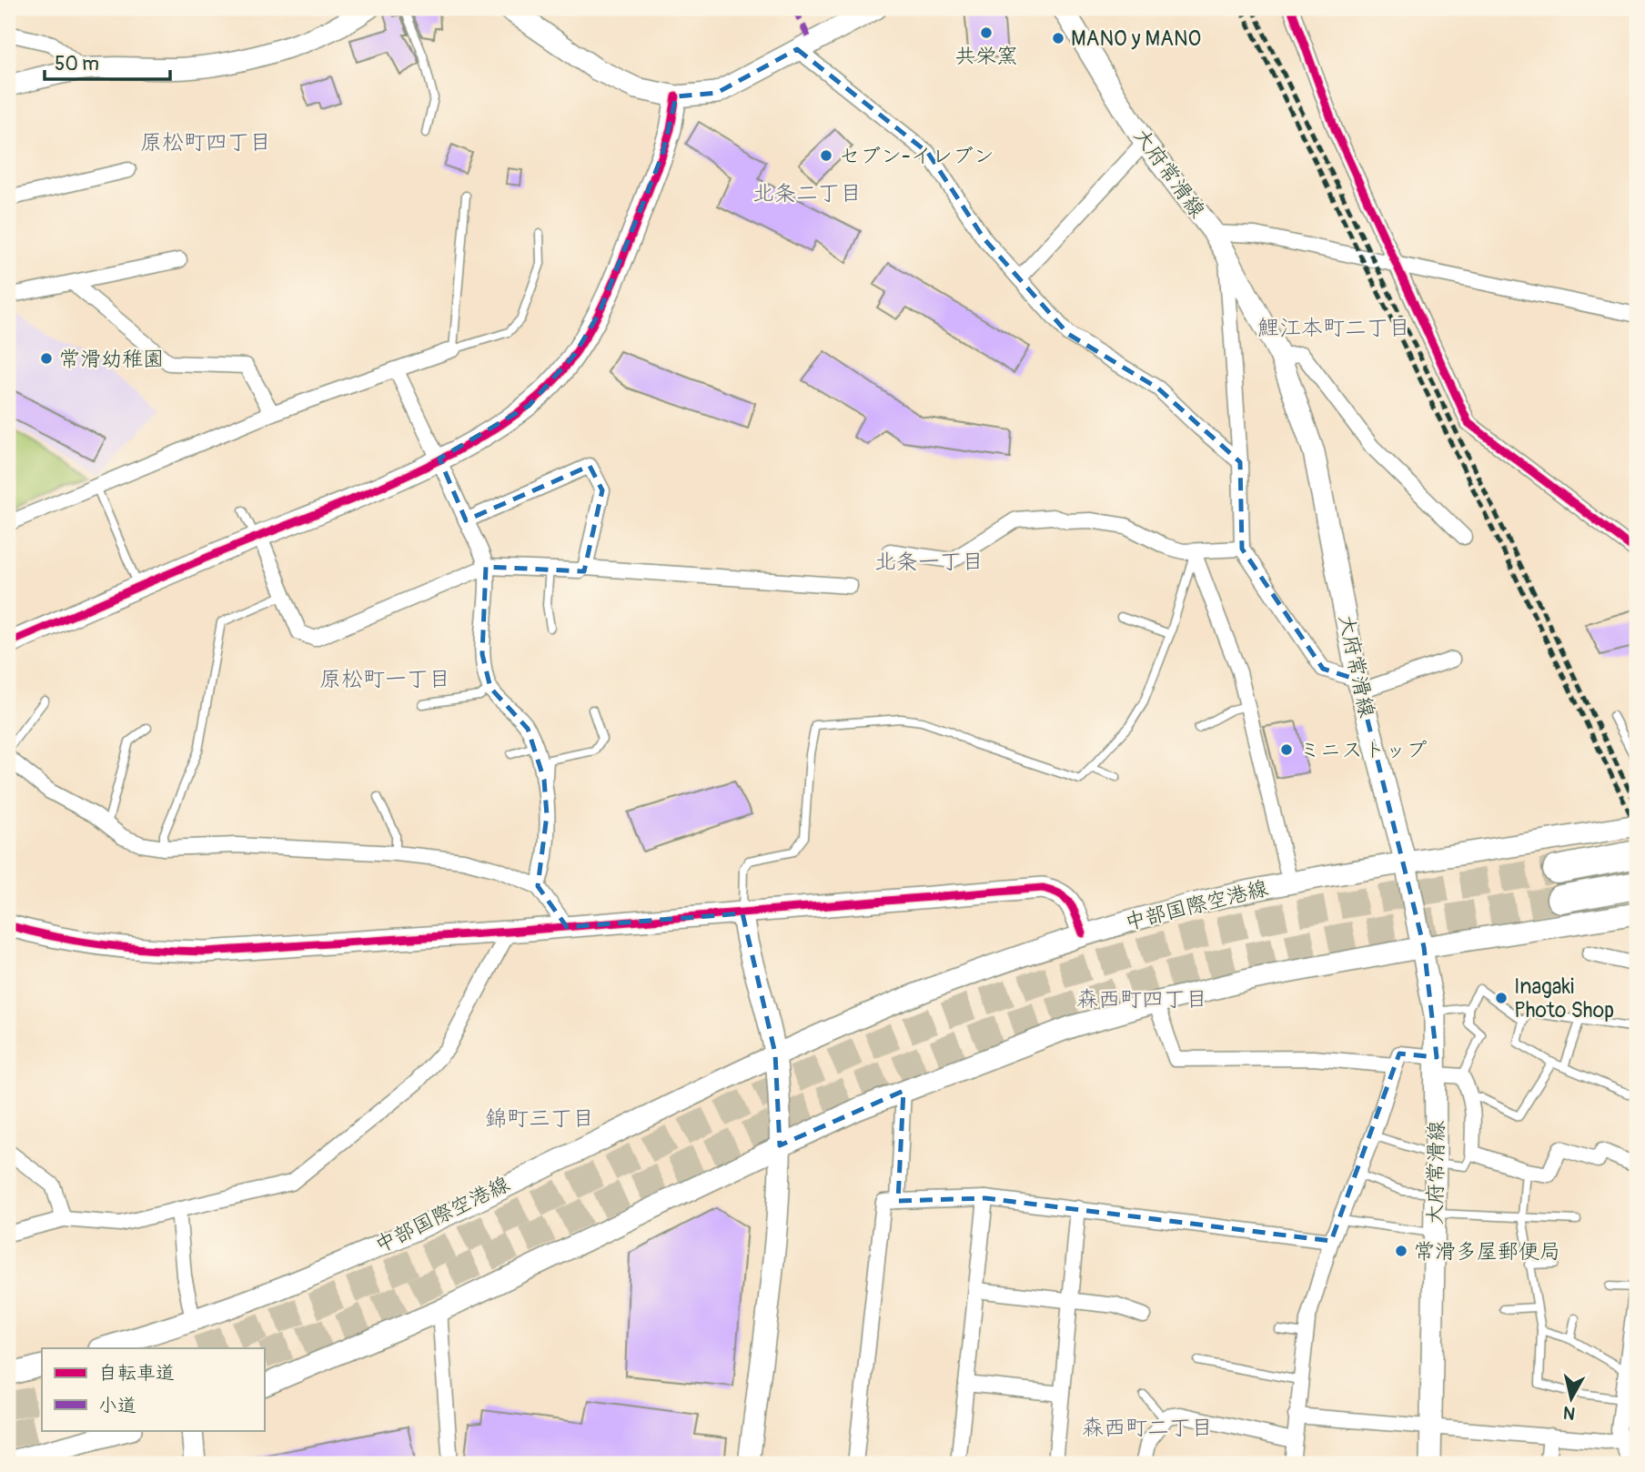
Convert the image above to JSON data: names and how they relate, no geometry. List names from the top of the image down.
{
  "streets": {
    "main road": ["大府常滑線", "中部国際空港線"]
  },
  "crossings": [
    ["大府常滑線", "中部国際空港線"]
  ],
  "districts": [
    "原松町四丁目",
    "北条二丁目",
    "鯉江本町二丁目",
    "北条一丁目",
    "原松町一丁目",
    "森西町四丁目",
    "錦町三丁目",
    "森西町二丁目"
  ],
  "places": [
    "共栄窯",
    "MANO y MANO",
    "セブン-イレブン",
    "常滑幼稚園",
    "ミニストップ",
    "Inagaki Photo Shop",
    "常滑多屋郵便局"
  ],
  "legend": ["自転車道", "小道"],
  "scale_bar": "50 m",
  "north": "bottom"
}
